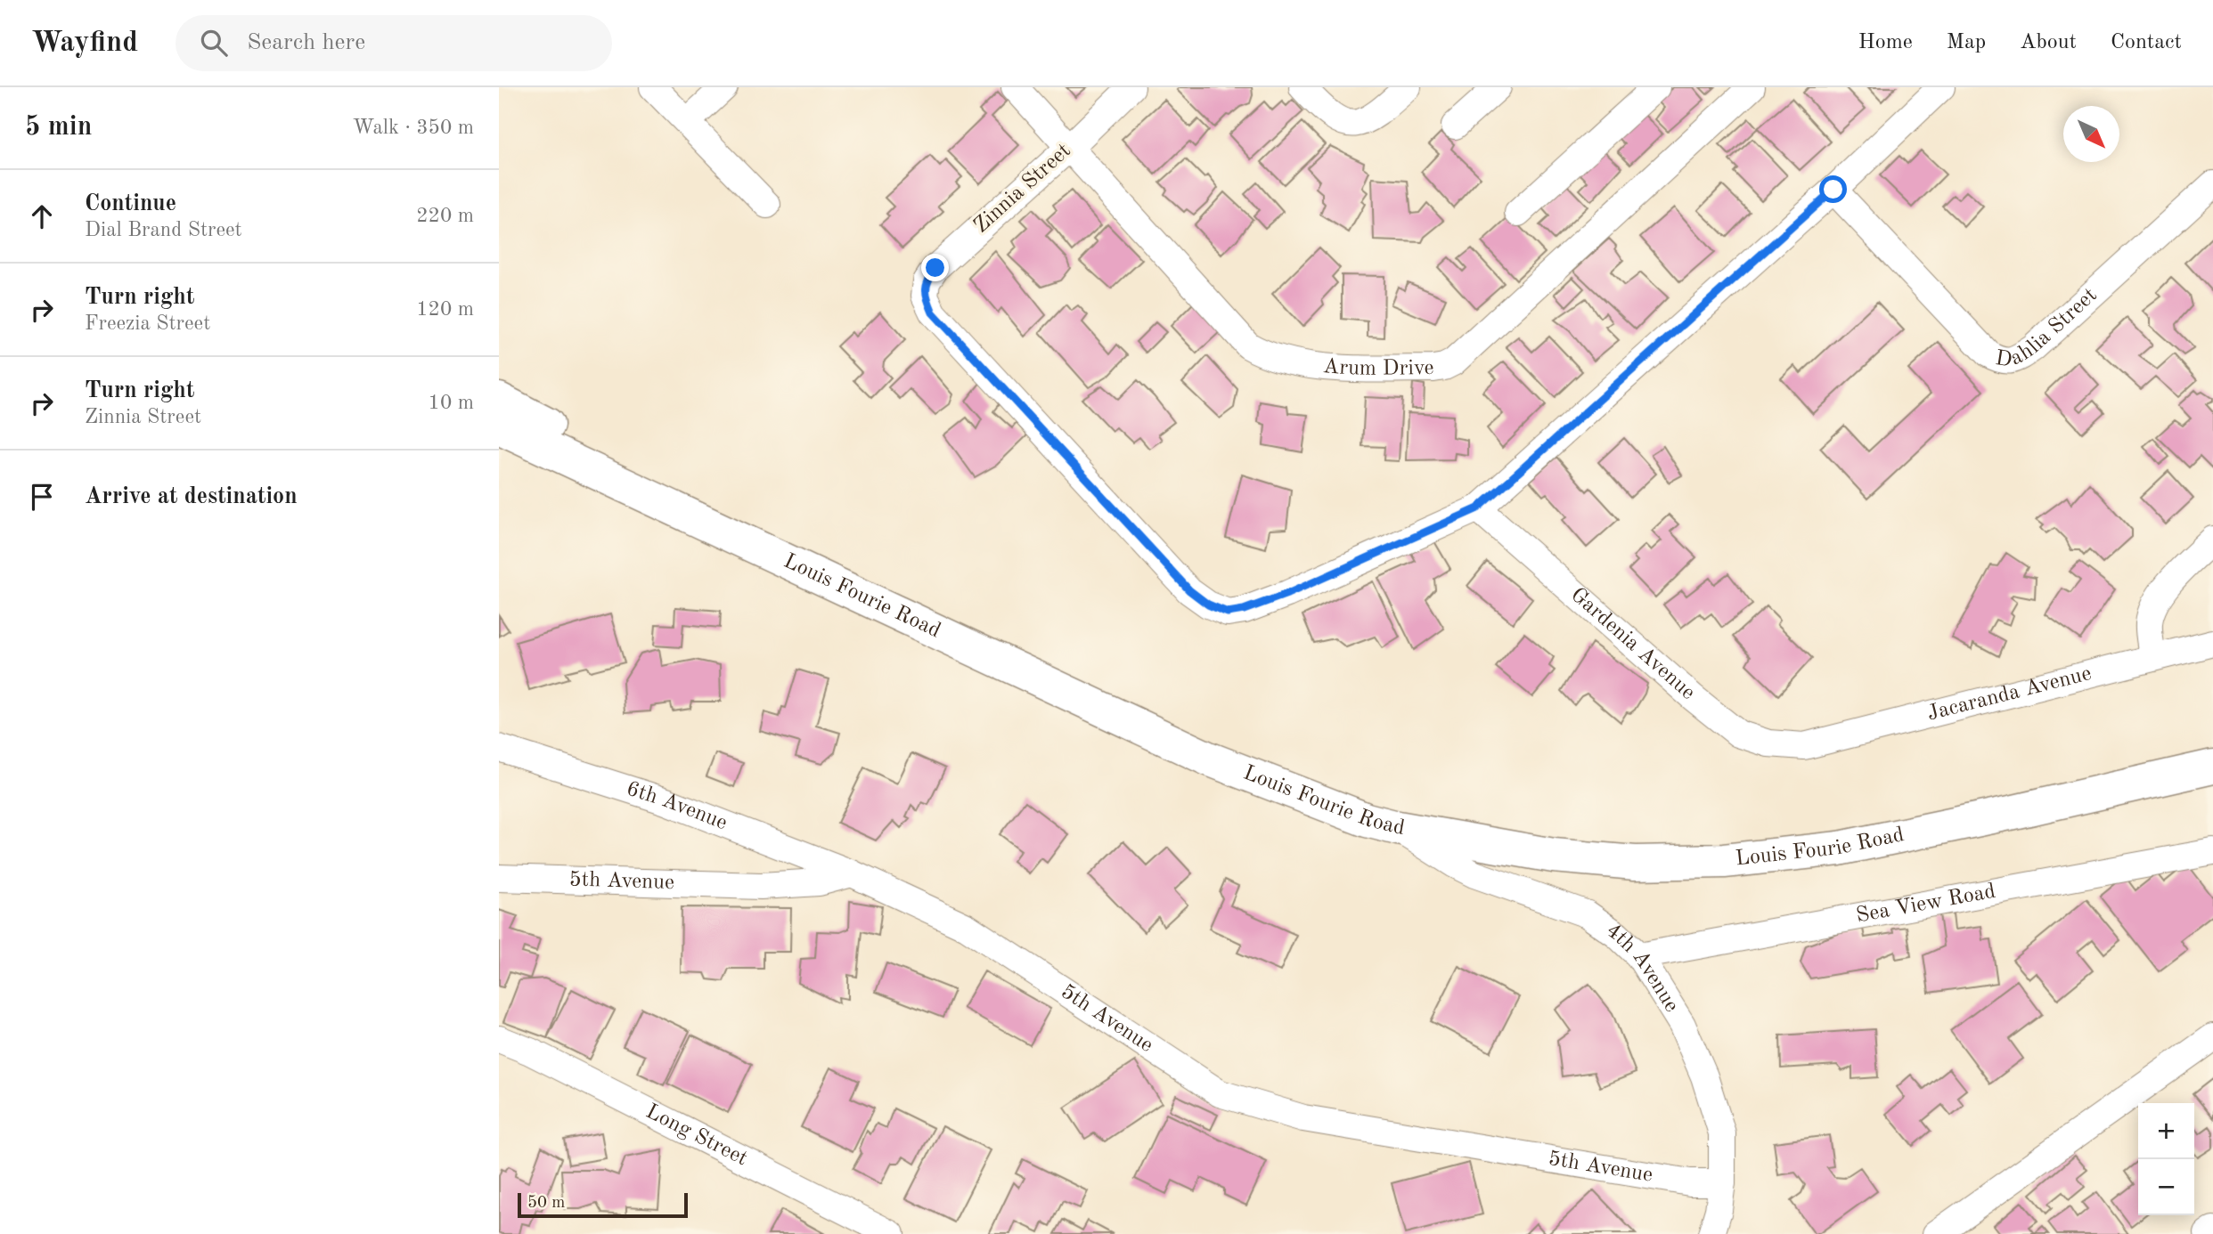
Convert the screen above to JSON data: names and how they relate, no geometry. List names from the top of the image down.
{
  "streets": {
    "main road": ["Louis Fourie Road"],
    "street": [
      "Zinnia Street",
      "Dahlia Street",
      "Arum Drive",
      "Gardenia Avenue",
      "Jacaranda Avenue",
      "6th Avenue",
      "5th Avenue",
      "Sea View Road",
      "4th Avenue",
      "Long Street"
    ]
  },
  "crossings": [
    ["Zinnia Street", "Arum Drive"],
    ["Zinnia Street", "Gardenia Avenue"],
    ["Louis Fourie Road", "4th Avenue"],
    ["Gardenia Avenue", "Jacaranda Avenue"],
    ["6th Avenue", "5th Avenue"],
    ["5th Avenue", "4th Avenue"],
    ["Sea View Road", "4th Avenue"]
  ],
  "scale_bar": "50 m",
  "north": "bottom right",
  "page": {
    "header": "Wayfind",
    "search": "Search here",
    "nav": [
      "Home",
      "Map",
      "About",
      "Contact"
    ],
    "heading": ["5 min", "Walk · 350 m"],
    "list": [
      ["Continue", "Dial Brand Street", "220 m"],
      ["Turn right", "Freezia Street", "120 m"],
      ["Turn right", "Zinnia Street", "10 m"],
      "Arrive at destination"
    ],
    "map_buttons": ["+", "−"],
    "scale": "50 m"
  }
}
